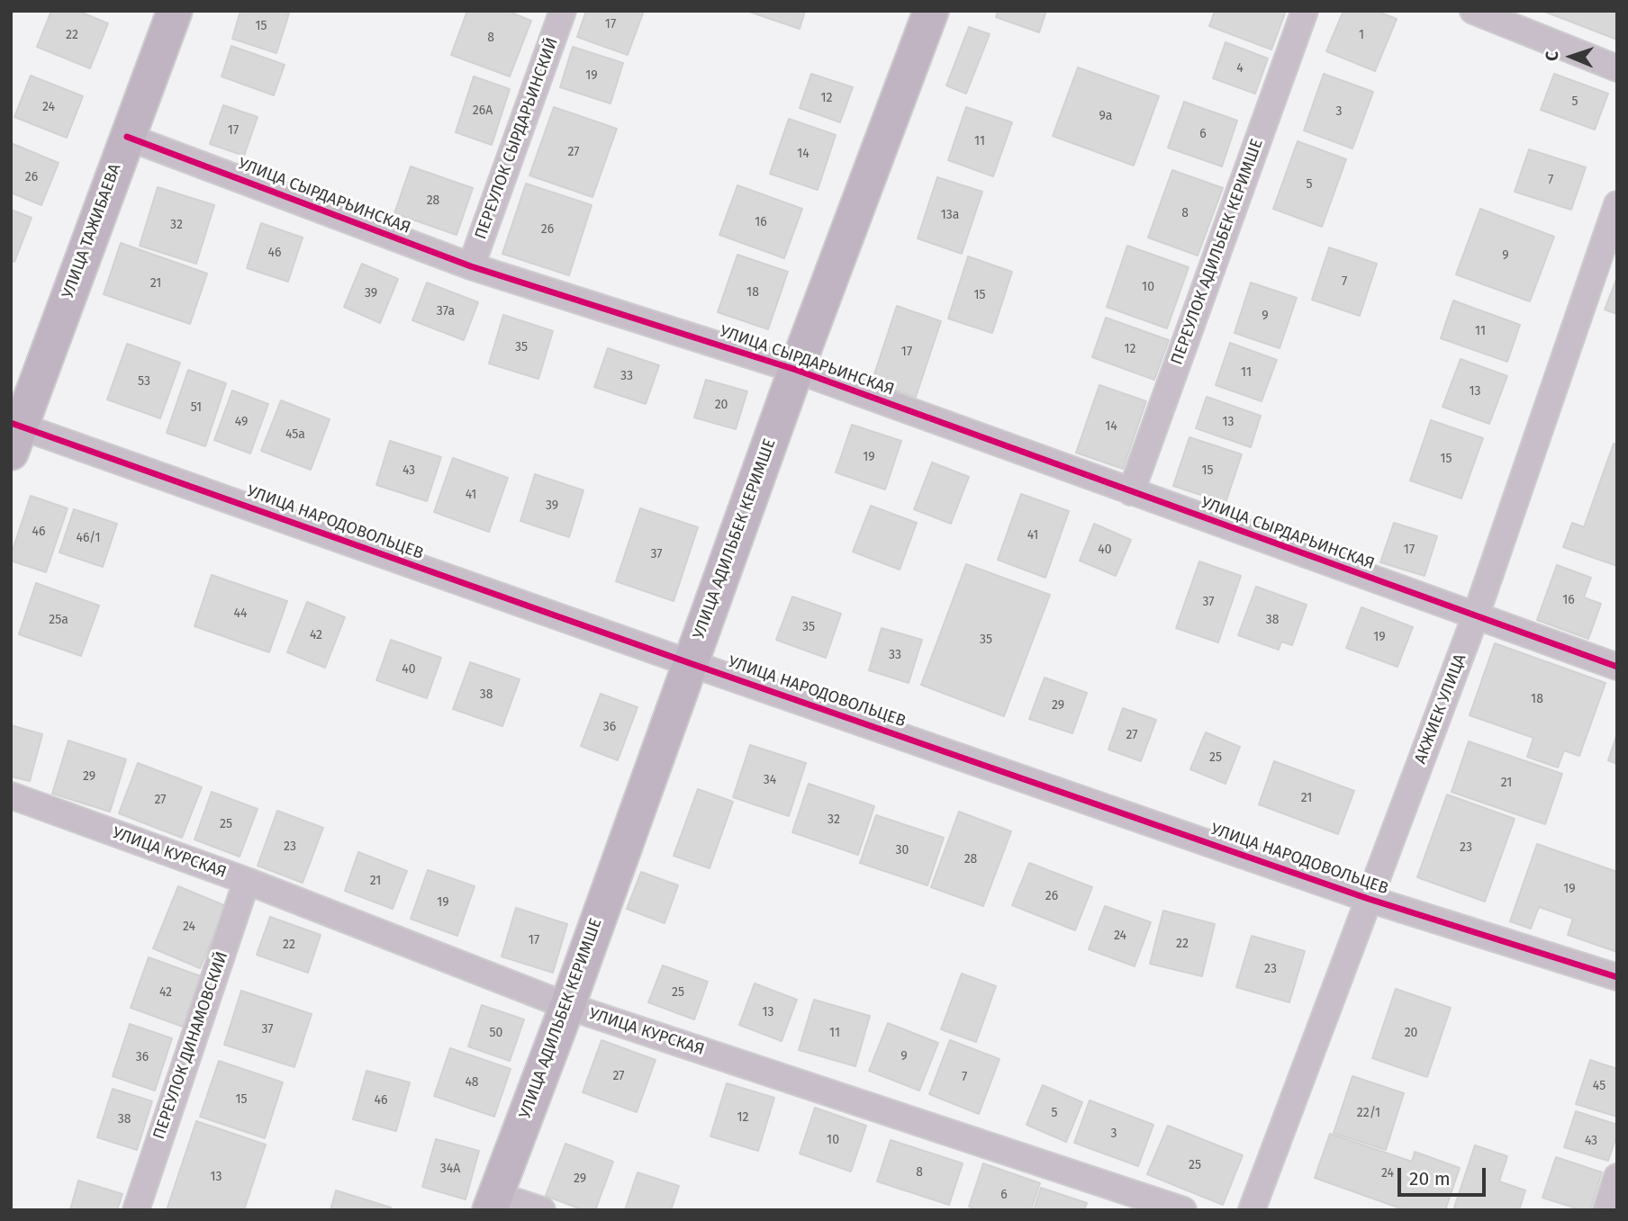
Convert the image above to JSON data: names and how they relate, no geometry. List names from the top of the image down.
{
  "streets": {
    "street": [
      "ПЕРЕУЛОК СЫРДАРЬИНСКИЙ",
      "УЛИЦА СЫРДАРЬИНСКАЯ",
      "УЛИЦА ТАЖИБАЕВА",
      "ПЕРЕУЛОК АДИЛЬБЕК КЕРИМШЕ",
      "УЛИЦА НАРОДОВОЛЬЦЕВ",
      "УЛИЦА АДИЛЬБЕК КЕРИМШЕ",
      "АКЖИЕК УЛИЦА",
      "УЛИЦА КУРСКАЯ",
      "ПЕРЕУЛОК ДИНАМОВСКИЙ"
    ]
  },
  "crossings": [
    ["ПЕРЕУЛОК СЫРДАРЬИНСКИЙ", "УЛИЦА СЫРДАРЬИНСКАЯ"],
    ["УЛИЦА СЫРДАРЬИНСКАЯ", "УЛИЦА ТАЖИБАЕВА"],
    ["УЛИЦА СЫРДАРЬИНСКАЯ", "ПЕРЕУЛОК АДИЛЬБЕК КЕРИМШЕ"],
    ["УЛИЦА СЫРДАРЬИНСКАЯ", "УЛИЦА АДИЛЬБЕК КЕРИМШЕ"],
    ["УЛИЦА СЫРДАРЬИНСКАЯ", "АКЖИЕК УЛИЦА"],
    ["УЛИЦА ТАЖИБАЕВА", "УЛИЦА НАРОДОВОЛЬЦЕВ"],
    ["УЛИЦА НАРОДОВОЛЬЦЕВ", "УЛИЦА АДИЛЬБЕК КЕРИМШЕ"],
    ["УЛИЦА НАРОДОВОЛЬЦЕВ", "АКЖИЕК УЛИЦА"],
    ["УЛИЦА АДИЛЬБЕК КЕРИМШЕ", "УЛИЦА КУРСКАЯ"],
    ["УЛИЦА КУРСКАЯ", "ПЕРЕУЛОК ДИНАМОВСКИЙ"]
  ],
  "house_numbers": [
    "17",
    "15",
    "22",
    "1",
    "8",
    "4",
    "19",
    "12",
    "5",
    "24",
    "26А",
    "3",
    "9а",
    "17",
    "6",
    "11",
    "27",
    "14",
    "26",
    "7",
    "5",
    "28",
    "8",
    "13а",
    "16",
    "32",
    "26",
    "46",
    "9",
    "7",
    "21",
    "10",
    "18",
    "39",
    "15",
    "37а",
    "9",
    "11",
    "35",
    "12",
    "17",
    "11",
    "33",
    "53",
    "13",
    "20",
    "51",
    "49",
    "13",
    "14",
    "45а",
    "19",
    "15",
    "43",
    "15",
    "41",
    "39",
    "46",
    "41",
    "46/1",
    "40",
    "17",
    "37",
    "16",
    "37",
    "44",
    "25а",
    "38",
    "35",
    "42",
    "19",
    "35",
    "33",
    "40",
    "38",
    "18",
    "29",
    "36",
    "27",
    "25",
    "29",
    "34",
    "21",
    "21",
    "27",
    "32",
    "25",
    "23",
    "23",
    "30",
    "28",
    "21",
    "19",
    "26",
    "19",
    "24",
    "24",
    "17",
    "22",
    "22",
    "23",
    "42",
    "25",
    "13",
    "37",
    "50",
    "11",
    "20",
    "9",
    "36",
    "27",
    "7",
    "48",
    "45",
    "15",
    "46",
    "5",
    "22/1",
    "12",
    "38",
    "3",
    "10",
    "43",
    "25",
    "34А",
    "8",
    "24",
    "13",
    "29",
    "6"
  ],
  "scale_bar": "20 m",
  "north": "left"
}
